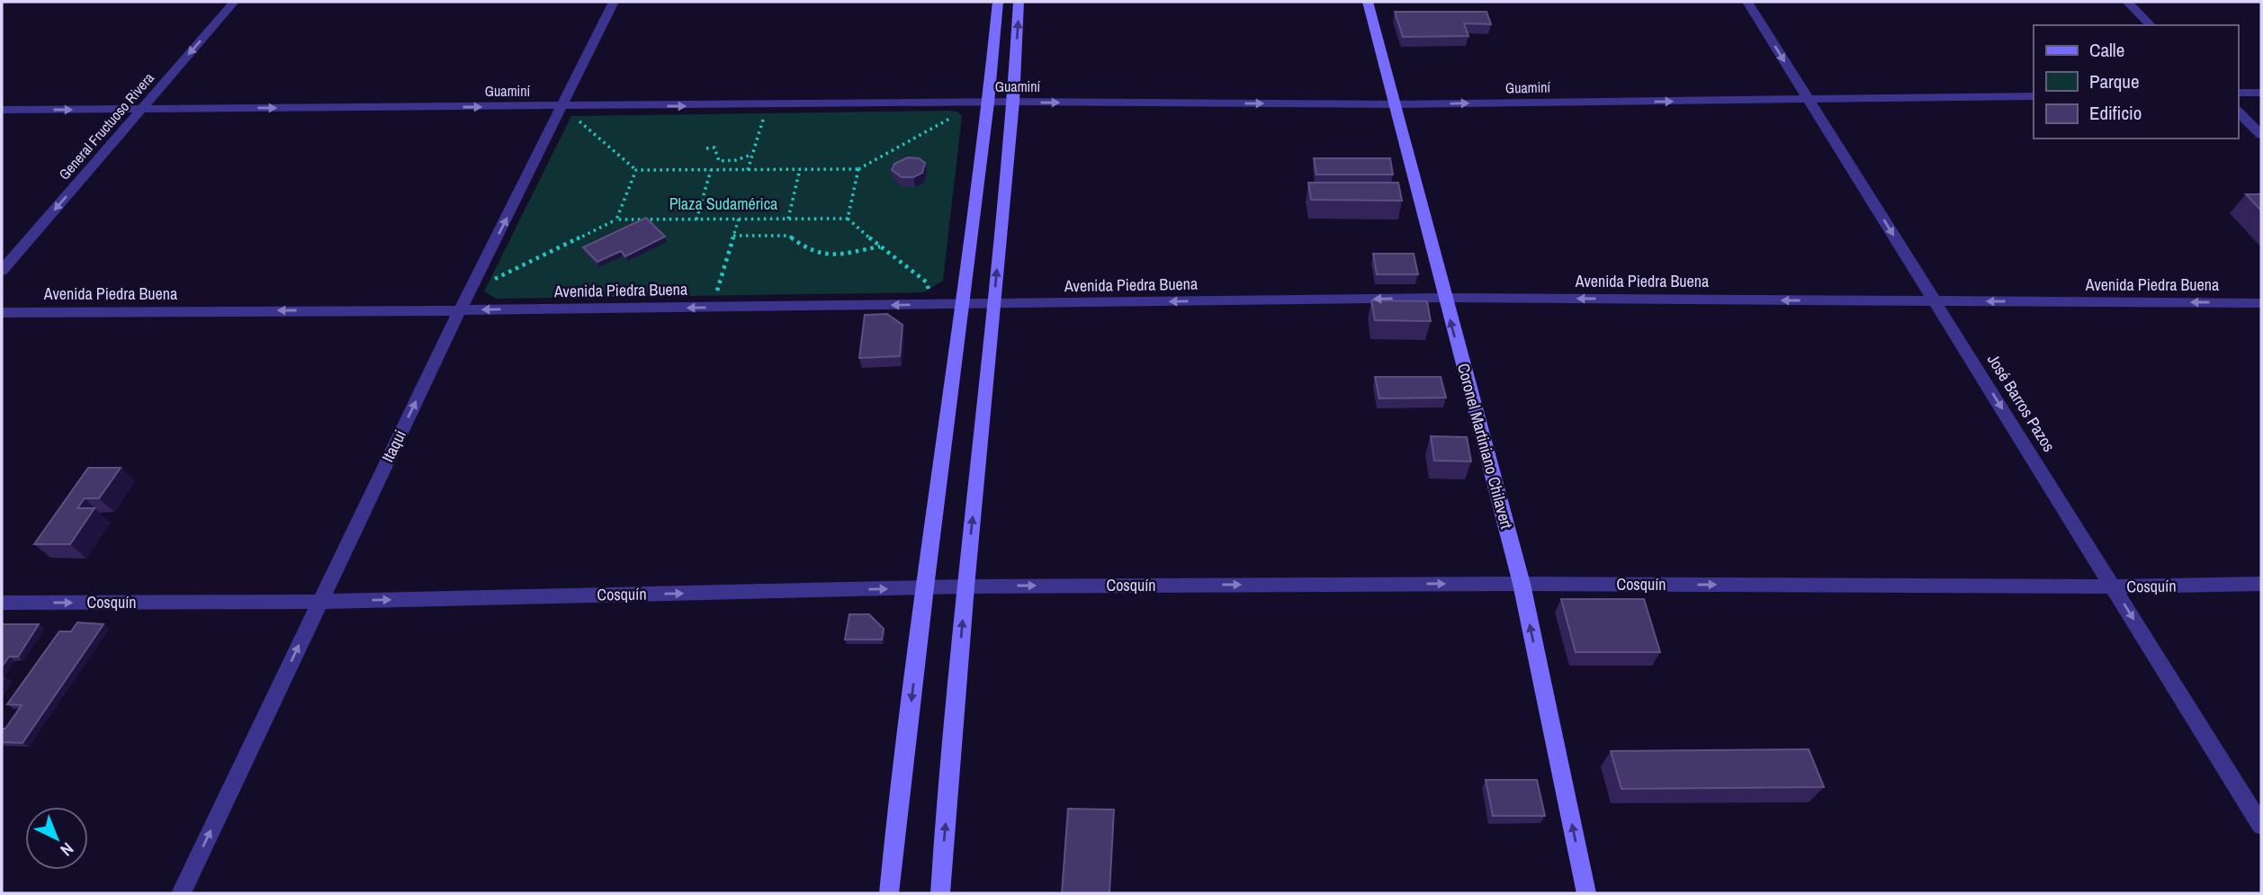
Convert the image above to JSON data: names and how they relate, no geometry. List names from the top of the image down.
{
  "streets": {
    "main road": ["Coronel Martiniano Chilavert"],
    "street": [
      "Guaminí",
      "General Fructuoso Rivera",
      "Avenida Piedra Buena",
      "José Barros Pazos",
      "Itaqui",
      "Cosquín"
    ]
  },
  "crossings": [
    ["Guaminí", "General Fructuoso Rivera"],
    ["Guaminí", "José Barros Pazos"],
    ["Guaminí", "Itaqui"],
    ["Guaminí", "Coronel Martiniano Chilavert"],
    ["Avenida Piedra Buena", "José Barros Pazos"],
    ["Avenida Piedra Buena", "Itaqui"],
    ["Avenida Piedra Buena", "Coronel Martiniano Chilavert"],
    ["José Barros Pazos", "Cosquín"],
    ["Itaqui", "Cosquín"],
    ["Coronel Martiniano Chilavert", "Cosquín"]
  ],
  "one_way": [
    "Guaminí",
    "General Fructuoso Rivera",
    "Avenida Piedra Buena",
    "José Barros Pazos",
    "Itaqui",
    "Coronel Martiniano Chilavert",
    "Cosquín"
  ],
  "parks": ["Plaza Sudamérica"],
  "legend": ["Calle", "Parque", "Edificio"],
  "north": "bottom right"
}
